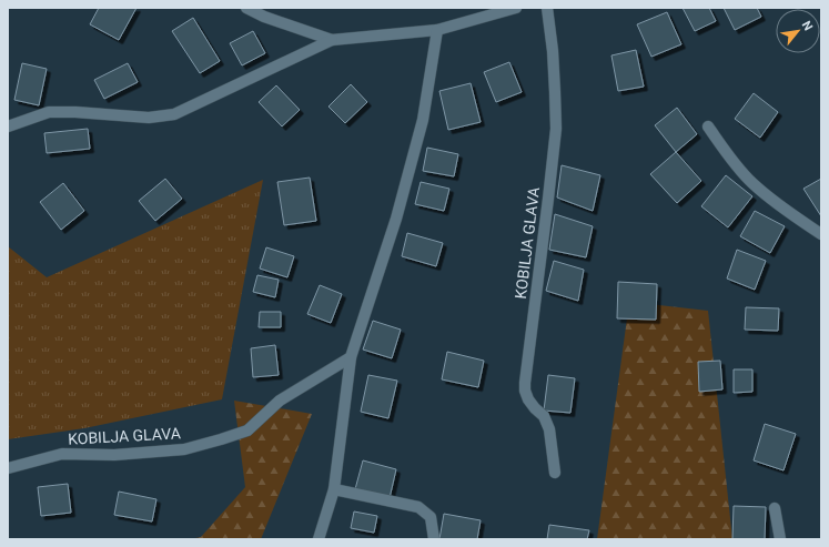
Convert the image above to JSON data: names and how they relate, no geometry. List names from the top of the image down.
{
  "streets": {
    "street": ["KOBILJA GLAVA"]
  },
  "north": "top right"
}
